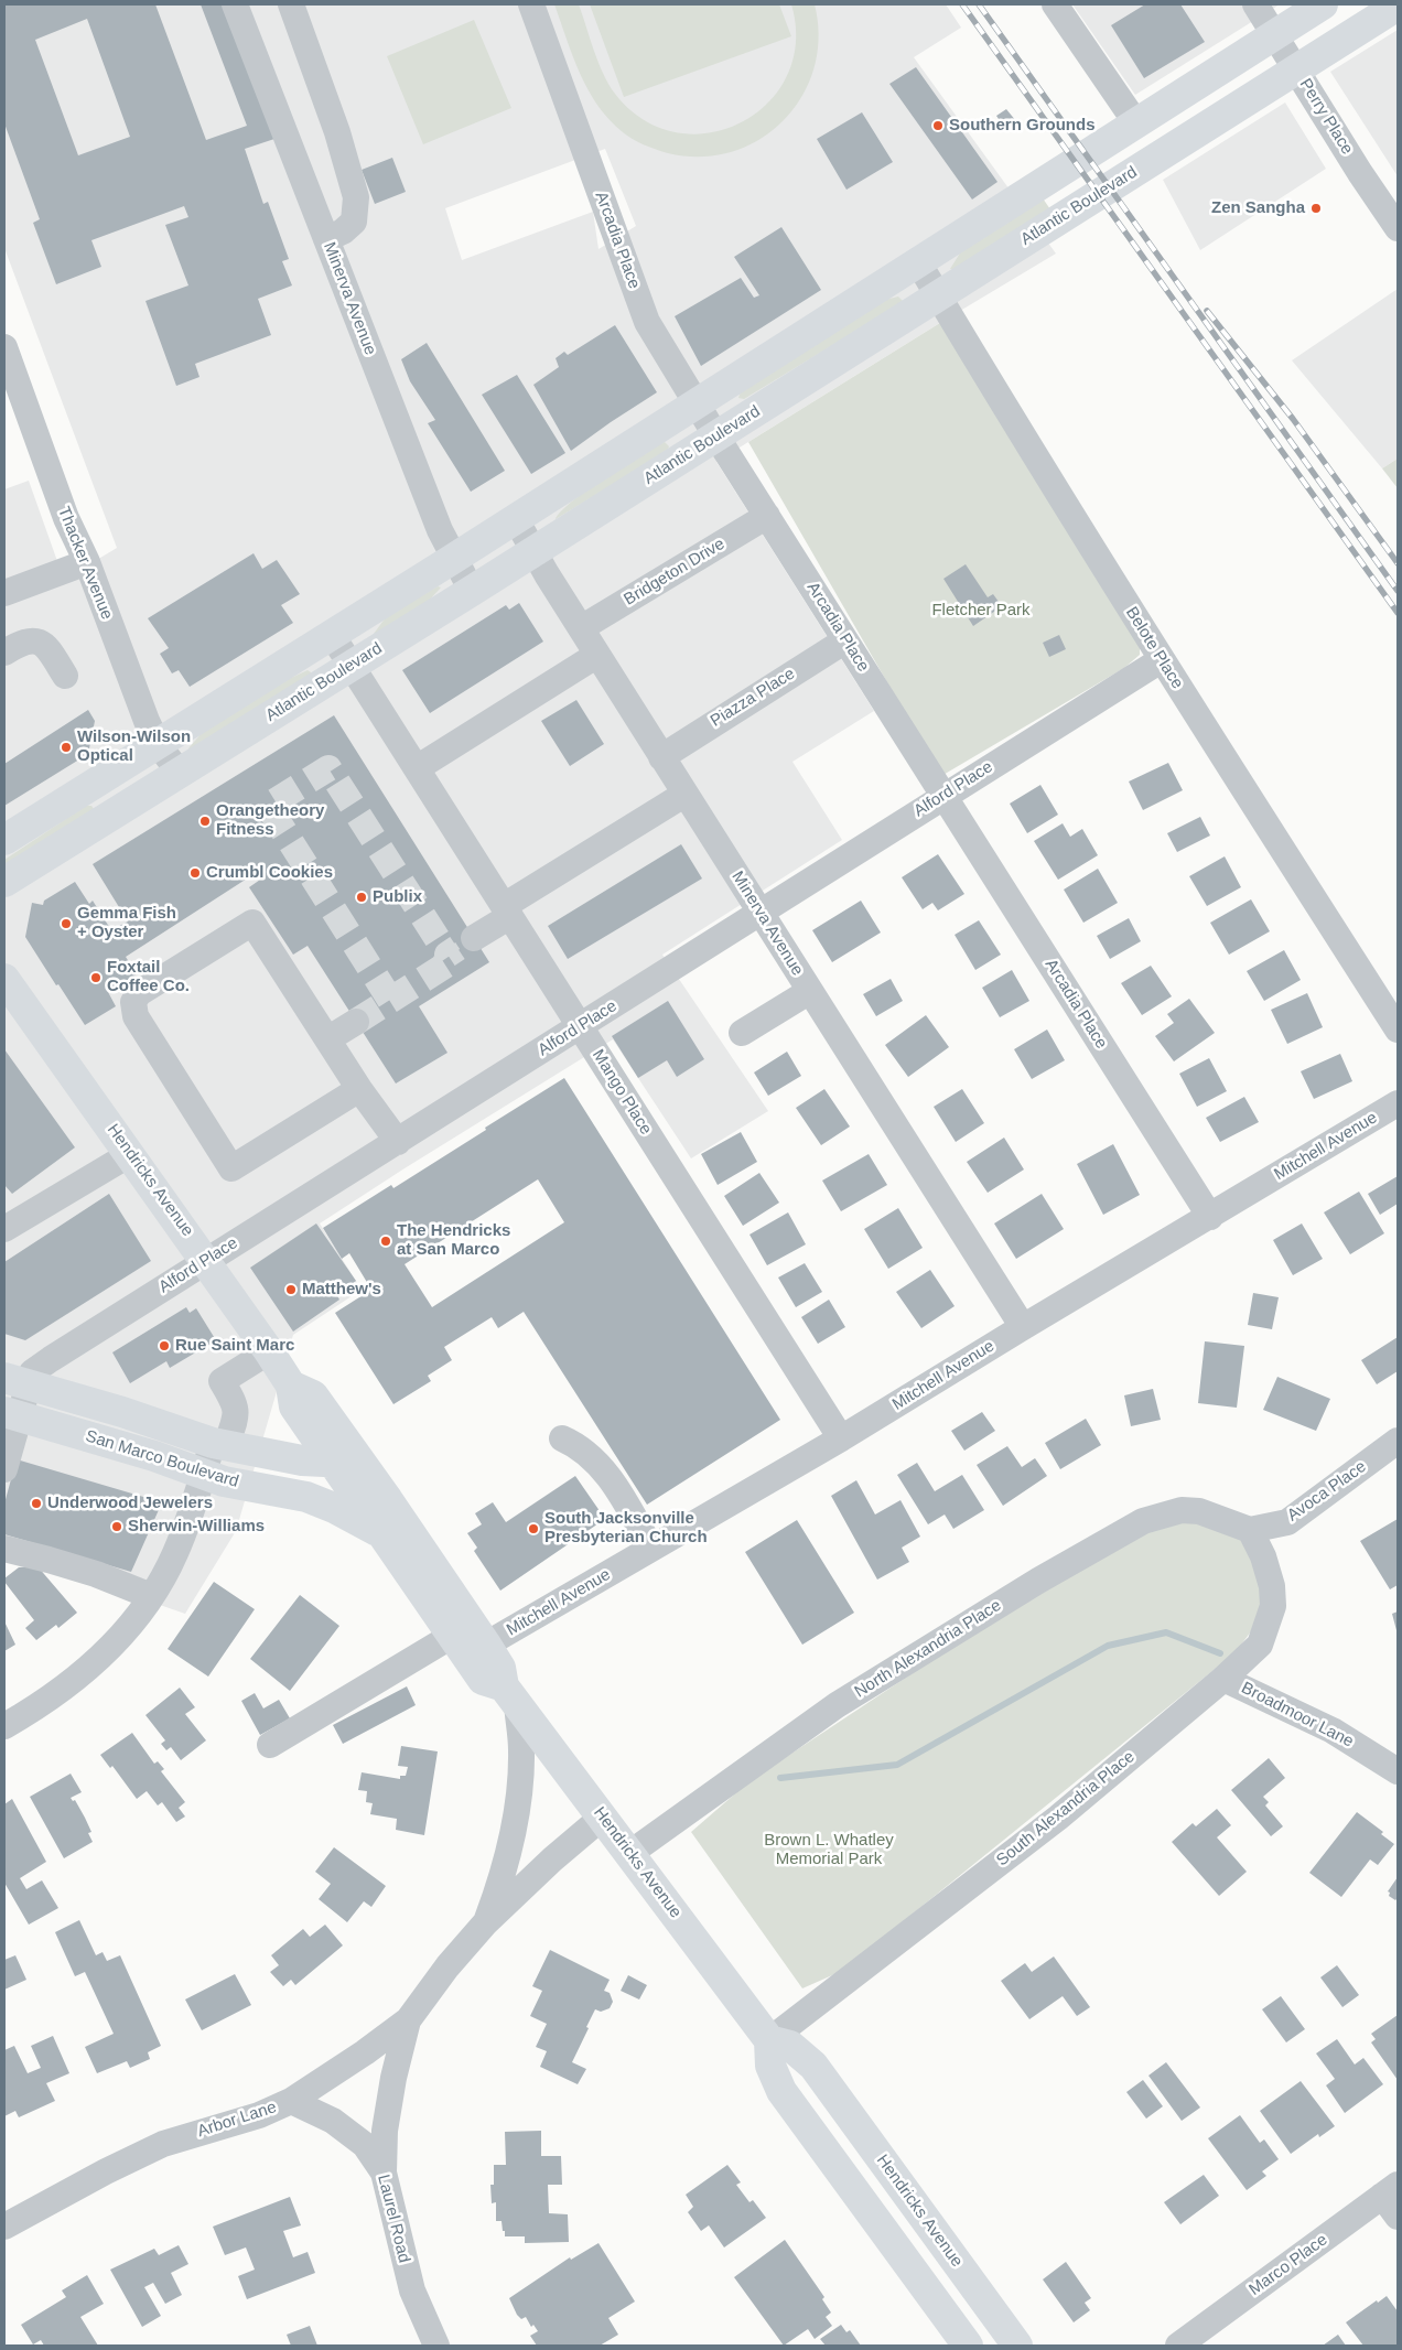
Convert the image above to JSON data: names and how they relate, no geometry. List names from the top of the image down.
{
  "streets": {
    "main road": ["Atlantic Boulevard", "Hendricks Avenue", "San Marco Boulevard"],
    "street": [
      "Perry Place",
      "Arcadia Place",
      "Minerva Avenue",
      "Thacker Avenue",
      "Bridgeton Drive",
      "Belote Place",
      "Piazza Place",
      "Alford Place",
      "Mango Place",
      "Mitchell Avenue",
      "Avoca Place",
      "North Alexandria Place",
      "Broadmoor Lane",
      "South Alexandria Place",
      "Arbor Lane",
      "Laurel Road",
      "Marco Place"
    ]
  },
  "crossings": [
    ["Perry Place", "Atlantic Boulevard"],
    ["Atlantic Boulevard", "Arcadia Place"],
    ["Atlantic Boulevard", "Minerva Avenue"],
    ["Atlantic Boulevard", "Thacker Avenue"],
    ["Atlantic Boulevard", "Belote Place"],
    ["Atlantic Boulevard", "Mango Place"],
    ["Arcadia Place", "Bridgeton Drive"],
    ["Arcadia Place", "Piazza Place"],
    ["Arcadia Place", "Alford Place"],
    ["Arcadia Place", "Mitchell Avenue"],
    ["Minerva Avenue", "Bridgeton Drive"],
    ["Minerva Avenue", "Piazza Place"],
    ["Minerva Avenue", "Alford Place"],
    ["Minerva Avenue", "Mitchell Avenue"],
    ["Belote Place", "Alford Place"],
    ["Alford Place", "Mango Place"],
    ["Alford Place", "Hendricks Avenue"],
    ["Alford Place", "San Marco Boulevard"],
    ["Mango Place", "Mitchell Avenue"],
    ["Mitchell Avenue", "Hendricks Avenue"],
    ["Hendricks Avenue", "San Marco Boulevard"],
    ["Hendricks Avenue", "North Alexandria Place"],
    ["Hendricks Avenue", "South Alexandria Place"],
    ["Hendricks Avenue", "Arbor Lane"],
    ["Avoca Place", "North Alexandria Place"],
    ["Avoca Place", "South Alexandria Place"],
    ["North Alexandria Place", "South Alexandria Place"],
    ["Broadmoor Lane", "South Alexandria Place"],
    ["Arbor Lane", "Laurel Road"]
  ],
  "parks": ["Fletcher Park", "Brown L. Whatley Memorial Park"],
  "places": [
    "Southern Grounds",
    "Zen Sangha",
    "Wilson-Wilson Optical",
    "Orangetheory Fitness",
    "Crumbl Cookies",
    "Publix",
    "Gemma Fish + Oyster",
    "Foxtail Coffee Co.",
    "The Hendricks at San Marco",
    "Matthew's",
    "Rue Saint Marc",
    "Underwood Jewelers",
    "Sherwin-Williams",
    "South Jacksonville Presbyterian Church"
  ]
}
